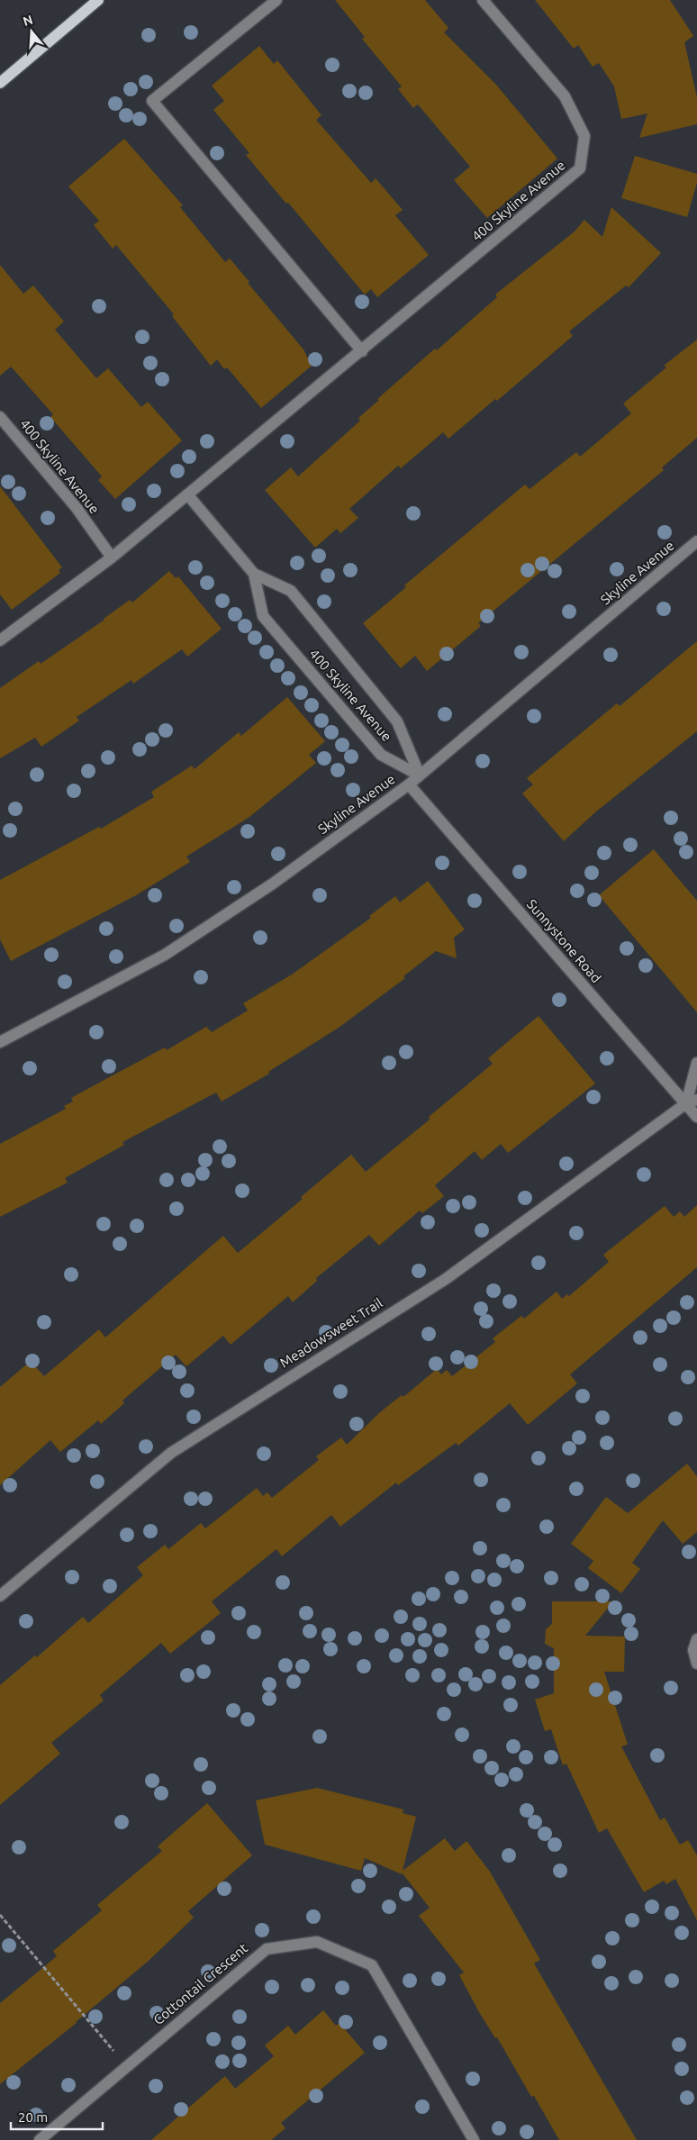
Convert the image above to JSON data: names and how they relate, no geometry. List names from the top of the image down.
{
  "streets": {
    "street": [
      "400 Skyline Avenue",
      "Skyline Avenue",
      "Sunnystone Road",
      "Meadowsweet Trail",
      "Cottontail Crescent"
    ]
  },
  "crossings": [
    ["400 Skyline Avenue", "Skyline Avenue"],
    ["Skyline Avenue", "Sunnystone Road"],
    ["Sunnystone Road", "Meadowsweet Trail"]
  ],
  "scale_bar": "20 m",
  "north": "top"
}
